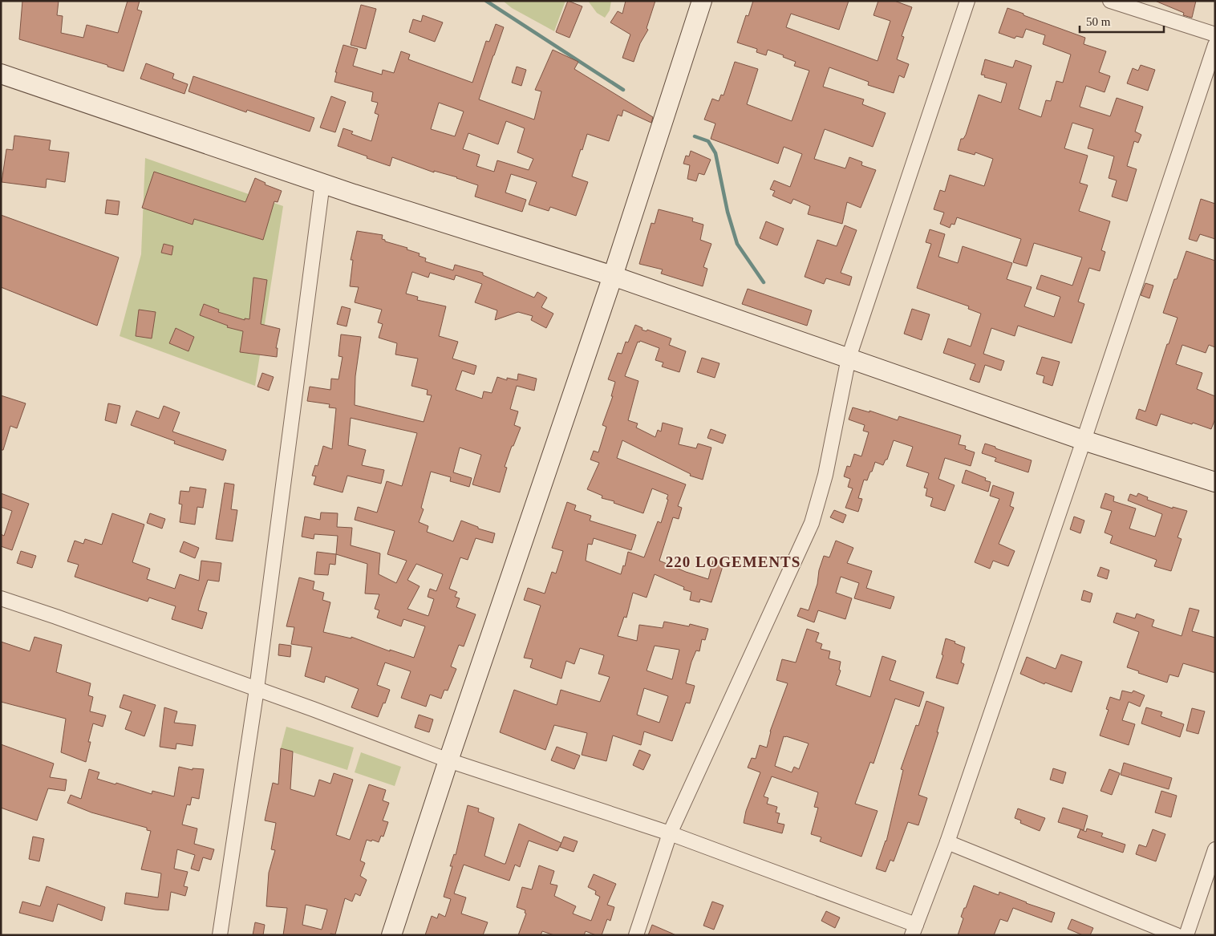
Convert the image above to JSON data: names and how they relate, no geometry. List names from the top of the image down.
{
  "districts": ["220 LOGEMENTS"],
  "scale_bar": "50 m"
}
